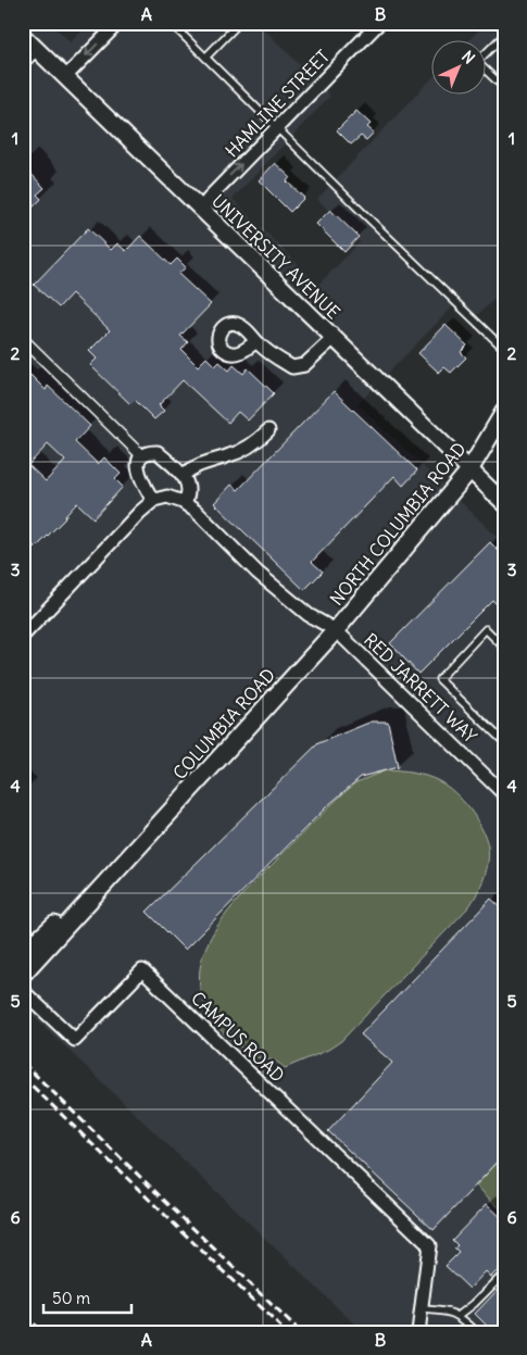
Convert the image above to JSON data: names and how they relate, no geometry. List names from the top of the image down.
{
  "streets": {
    "main road": ["NORTH COLUMBIA ROAD", "COLUMBIA ROAD"],
    "street": [
      "HAMLINE STREET",
      "UNIVERSITY AVENUE",
      "RED JARRETT WAY",
      "CAMPUS ROAD"
    ]
  },
  "crossings": [
    ["HAMLINE STREET", "UNIVERSITY AVENUE"],
    ["UNIVERSITY AVENUE", "NORTH COLUMBIA ROAD"],
    ["NORTH COLUMBIA ROAD", "RED JARRETT WAY"],
    ["NORTH COLUMBIA ROAD", "COLUMBIA ROAD"],
    ["RED JARRETT WAY", "COLUMBIA ROAD"]
  ],
  "one_way": ["HAMLINE STREET"],
  "scale_bar": "50 m",
  "north": "top right",
  "grid": {
    "columns": ["A", "B"],
    "rows": [
      "1",
      "2",
      "3",
      "4",
      "5",
      "6"
    ]
  }
}
